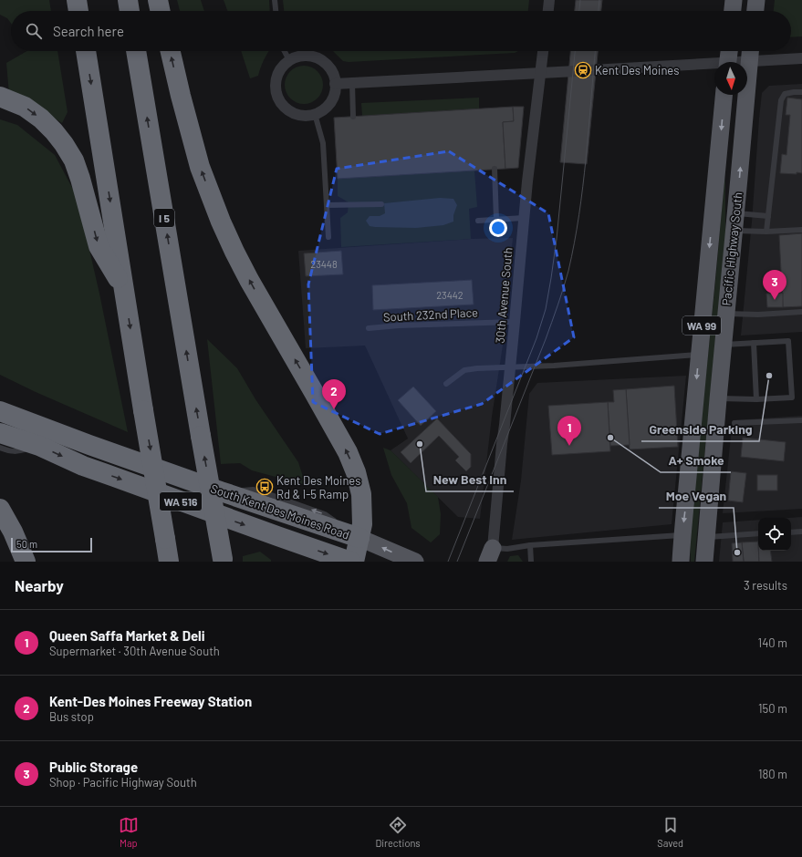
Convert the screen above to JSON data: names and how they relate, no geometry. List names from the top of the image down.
{
  "streets": {
    "highway": ["I 5", "WA 516", "South Kent Des Moines Road"],
    "main road": ["Pacific Highway South", "WA 99"],
    "street": ["30th Avenue South"],
    "lane": ["South 232nd Place"]
  },
  "crossings": [
    ["30th Avenue South", "South 232nd Place"]
  ],
  "places": {
    "station": ["Kent Des Moines"],
    "other": [
      "Greenside Parking",
      "A+ Smoke",
      "New Best Inn",
      "Moe Vegan"
    ],
    "bus stop": ["Kent Des Moines Rd & I-5 Ramp"]
  },
  "house_numbers": ["23448", "23442"],
  "scale_bar": "50 m",
  "north": "bottom",
  "page": {
    "search": "Search here",
    "pins": ["3", "2", "1"],
    "scale": "50 m",
    "heading": ["Nearby", "3 results"],
    "list": [
      {
        "mark": "1",
        "name": "Queen Saffa Market & Deli",
        "note": "Supermarket · 30th Avenue South",
        "value": "140 m"
      },
      {
        "mark": "2",
        "name": "Kent-Des Moines Freeway Station",
        "note": "Bus stop",
        "value": "150 m"
      },
      {
        "mark": "3",
        "name": "Public Storage",
        "note": "Shop · Pacific Highway South",
        "value": "180 m"
      }
    ],
    "nav": ["Map", "Directions", "Saved"]
  }
}
